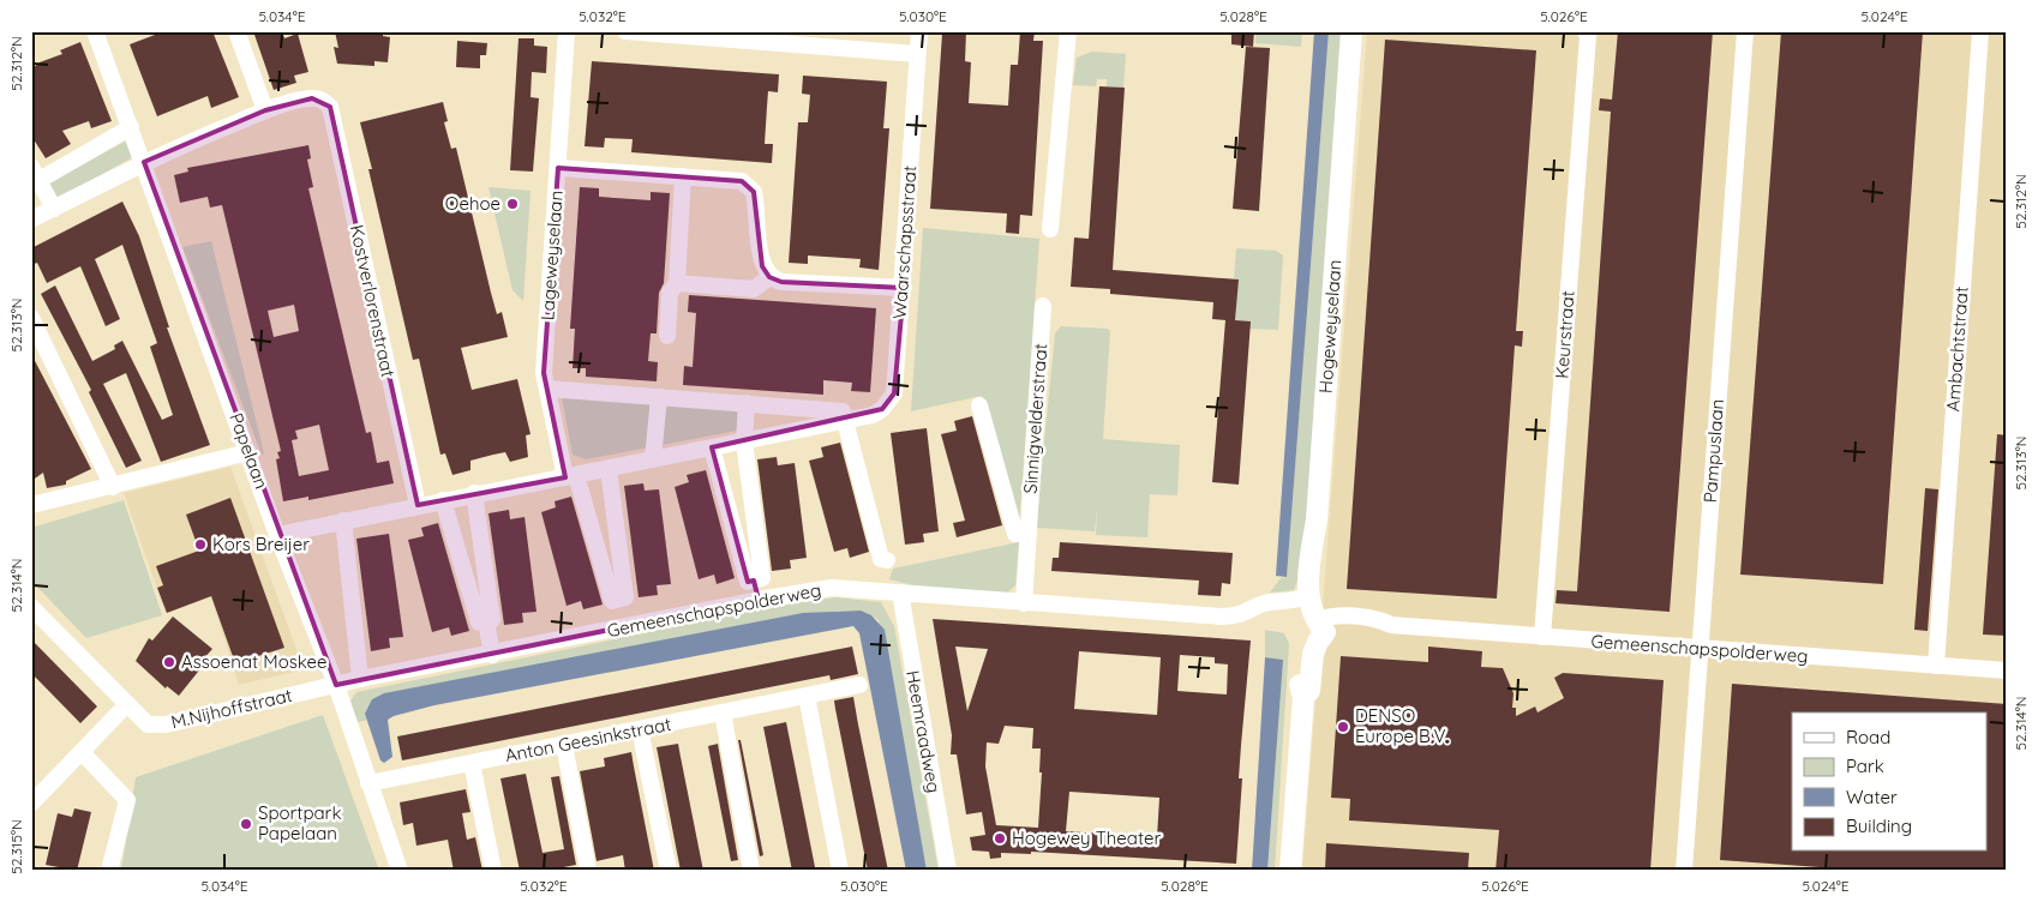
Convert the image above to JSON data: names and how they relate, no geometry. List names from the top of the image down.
{
  "streets": {
    "main road": ["Hogeweyselaan"],
    "street": [
      "Waarschapsstraat",
      "Lageweyselaan",
      "Kostverlorenstraat",
      "Keurstraat",
      "Ambachtstraat",
      "Sinnigvelderstraat",
      "Papelaan",
      "Pampuslaan",
      "Gemeenschapspolderweg",
      "M.Nijhoffstraat",
      "Heemraadweg",
      "Anton Geesinkstraat"
    ]
  },
  "crossings": [
    ["Waarschapsstraat", "Lageweyselaan"],
    ["Waarschapsstraat", "Kostverlorenstraat"],
    ["Waarschapsstraat", "Papelaan"],
    ["Hogeweyselaan", "Gemeenschapspolderweg"],
    ["Keurstraat", "Gemeenschapspolderweg"],
    ["Ambachtstraat", "Gemeenschapspolderweg"],
    ["Sinnigvelderstraat", "Gemeenschapspolderweg"],
    ["Papelaan", "Gemeenschapspolderweg"],
    ["Papelaan", "M.Nijhoffstraat"],
    ["Papelaan", "Anton Geesinkstraat"],
    ["Pampuslaan", "Gemeenschapspolderweg"],
    ["Gemeenschapspolderweg", "M.Nijhoffstraat"],
    ["Gemeenschapspolderweg", "Heemraadweg"]
  ],
  "places": [
    "Oehoe",
    "Kors Breijer",
    "Assoenat Moskee",
    "DENSO Europe B.V.",
    "Sportpark Papelaan",
    "Hogewey Theater"
  ],
  "legend": [
    "Road",
    "Park",
    "Water",
    "Building"
  ],
  "coordinates": [
    "5.034°E",
    "5.032°E",
    "5.030°E",
    "5.028°E",
    "5.026°E",
    "5.024°E",
    "52.312°N",
    "52.313°N",
    "52.314°N",
    "52.315°N"
  ]
}
